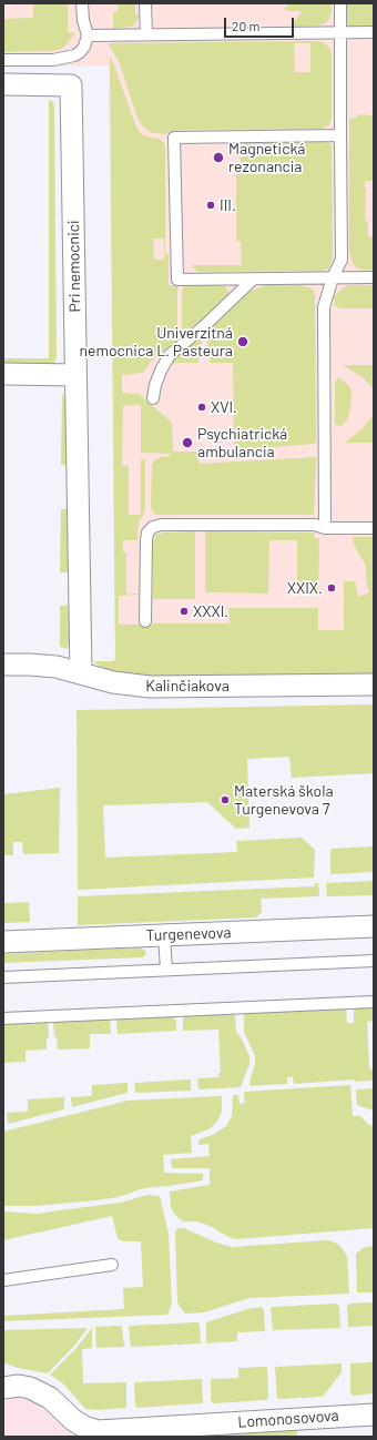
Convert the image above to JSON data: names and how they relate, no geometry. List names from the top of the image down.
{
  "streets": {
    "street": [
      "Pri nemocnici",
      "Kalinčiakova",
      "Turgenevova",
      "Lomonosovova"
    ]
  },
  "crossings": [
    ["Pri nemocnici", "Kalinčiakova"]
  ],
  "places": [
    "Magnetická rezonancia",
    "III.",
    "Univerzitná nemocnica L. Pasteura",
    "XVI.",
    "Psychiatrická ambulancia",
    "XXIX.",
    "XXXI.",
    "Materská škola Turgenevova 7"
  ],
  "scale_bar": "20 m"
}
